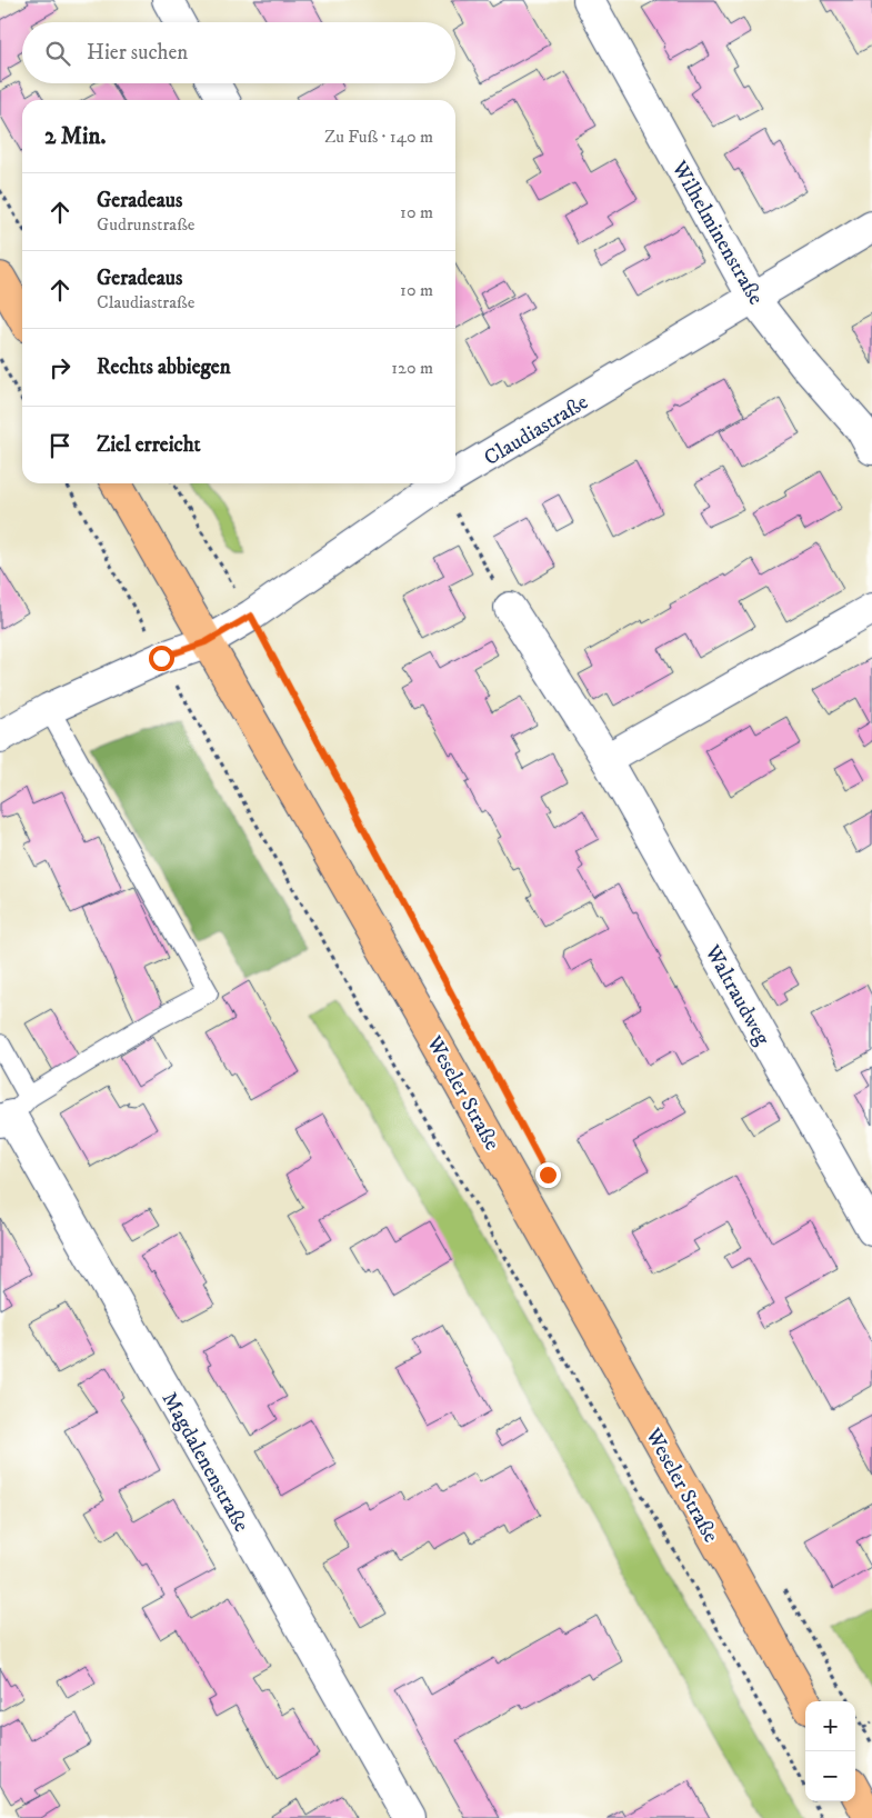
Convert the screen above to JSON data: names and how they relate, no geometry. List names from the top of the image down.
{
  "streets": {
    "main road": ["Weseler Straße"],
    "street": [
      "Wilhelminenstraße",
      "Claudiastraße",
      "Waltraudweg",
      "Magdalenenstraße"
    ]
  },
  "crossings": [
    ["Wilhelminenstraße", "Claudiastraße"],
    ["Claudiastraße", "Weseler Straße"]
  ],
  "page": {
    "search": "Hier suchen",
    "heading": ["2 Min.", "Zu Fuß · 140 m"],
    "list": [
      ["Geradeaus", "Gudrunstraße", "10 m"],
      ["Geradeaus", "Claudiastraße", "10 m"],
      ["Rechts abbiegen", "120 m"],
      "Ziel erreicht"
    ],
    "map_buttons": ["+", "−"]
  }
}
